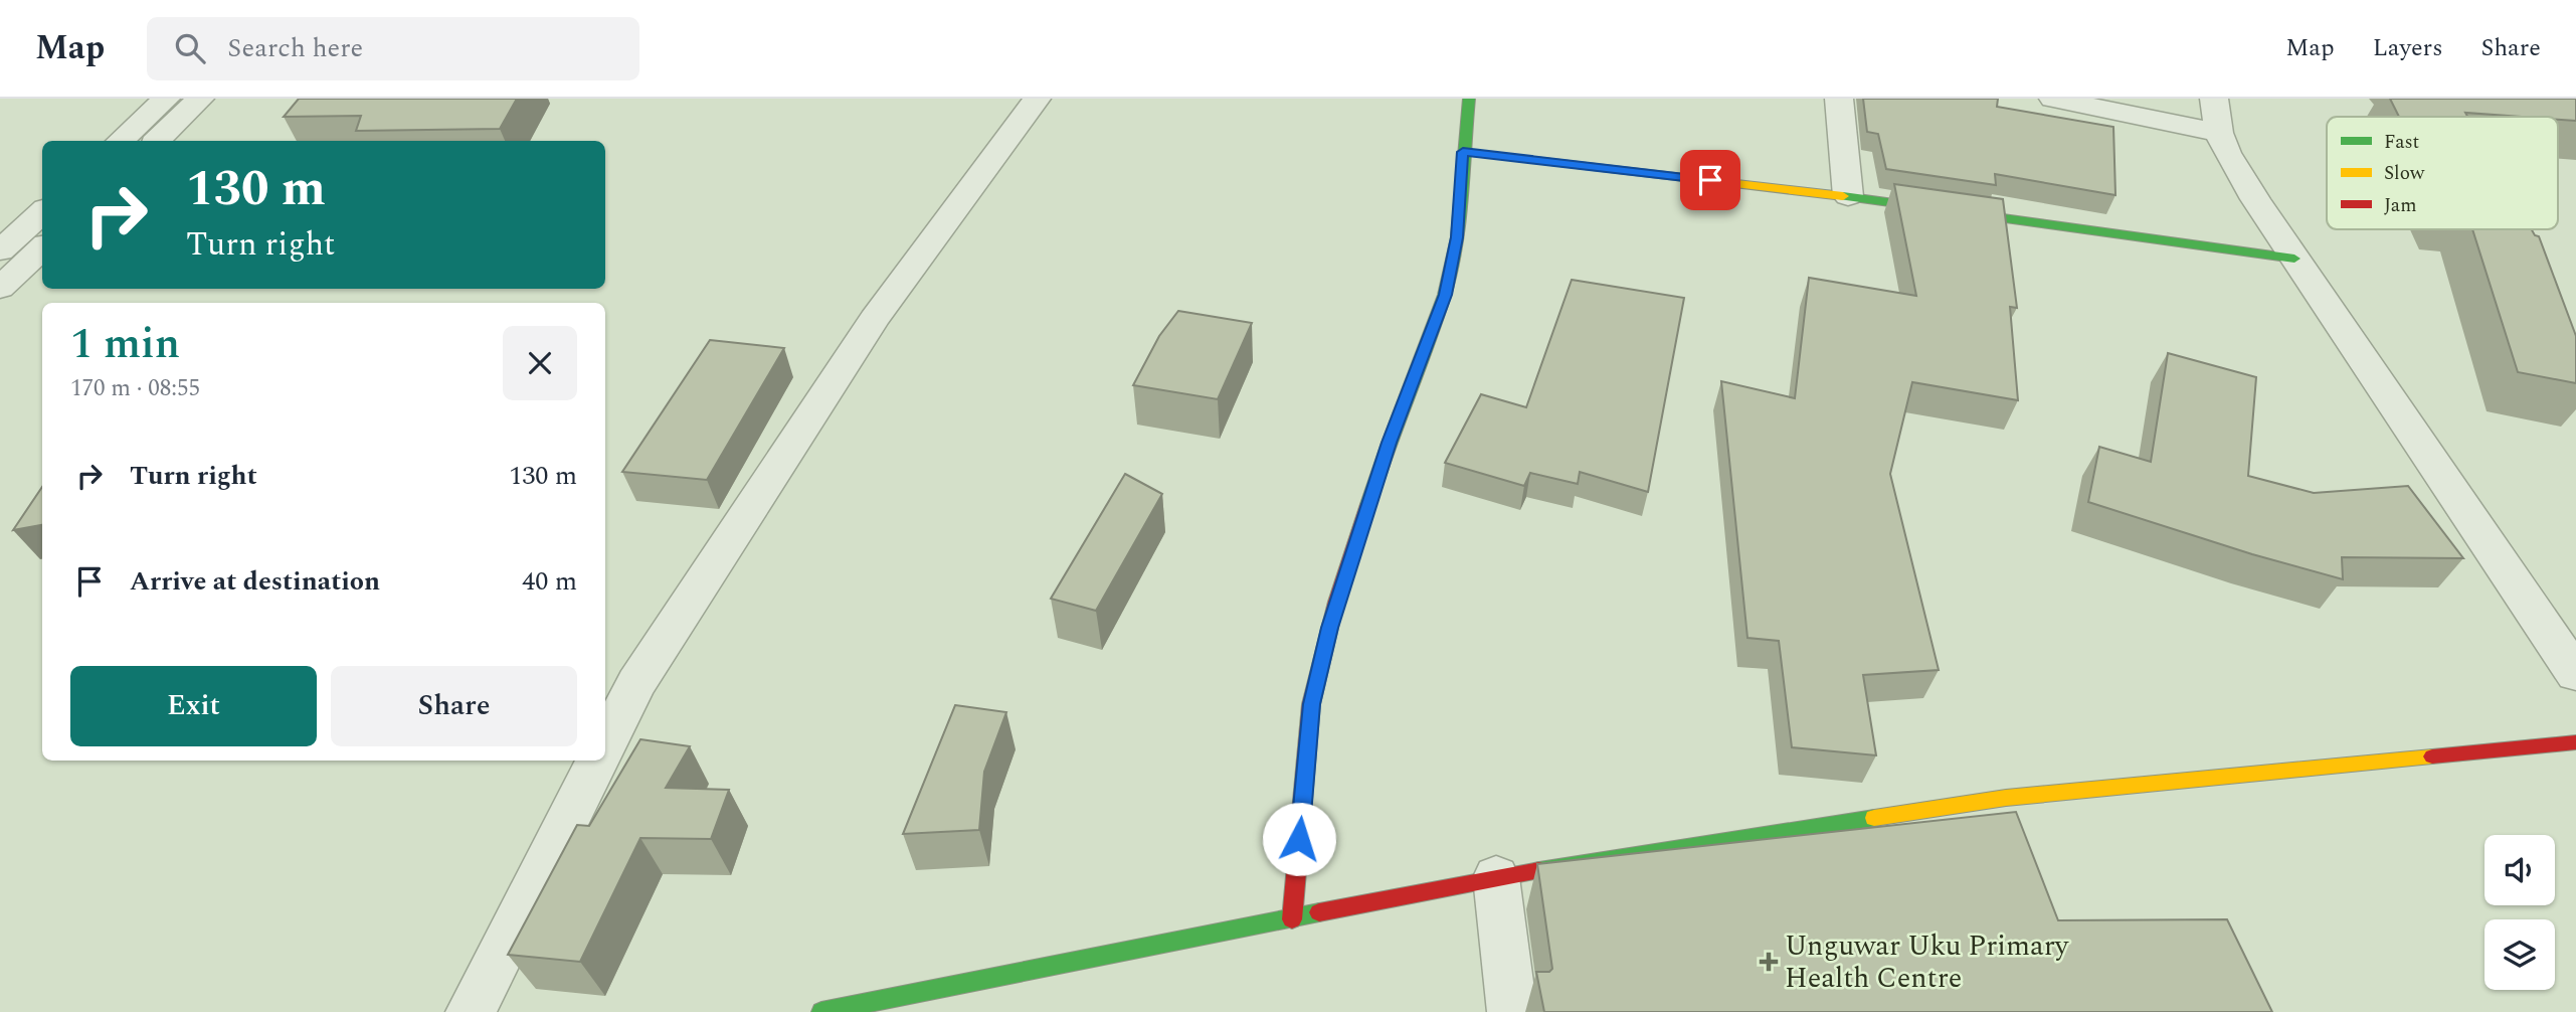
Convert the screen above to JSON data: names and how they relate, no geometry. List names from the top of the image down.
{
  "places": {
    "health": ["Unguwar Uku Primary Health Centre"]
  },
  "legend": ["Fast", "Slow", "Jam"],
  "page": {
    "header": "Map",
    "search": "Search here",
    "nav": ["Map", "Layers", "Share"],
    "turn": ["130 m", "Turn right"],
    "heading": ["1 min", "170 m · 08:55"],
    "list": [
      {
        "name": "Turn right",
        "value": "130 m"
      },
      {
        "name": "Arrive at destination",
        "value": "40 m"
      }
    ],
    "buttons": ["Exit", "Share"]
  }
}
